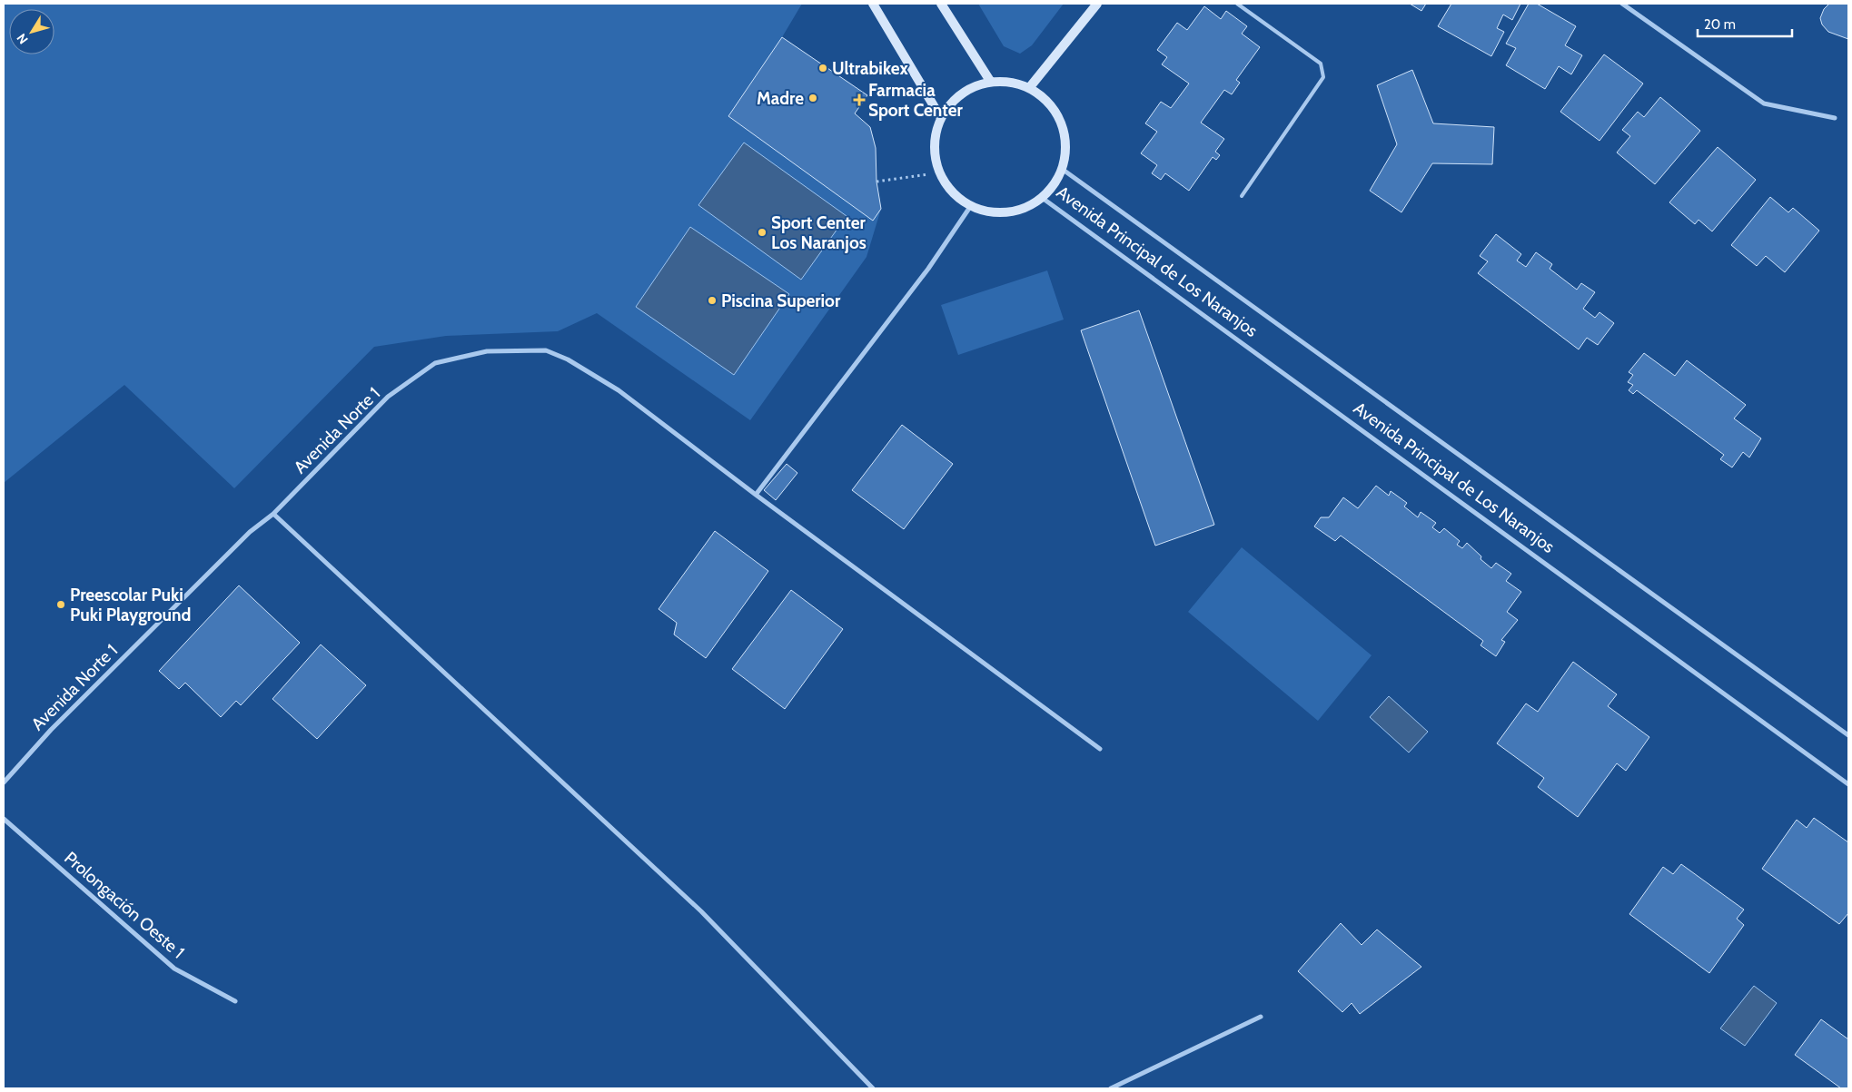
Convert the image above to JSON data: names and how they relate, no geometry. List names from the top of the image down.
{
  "streets": {
    "main road": ["Avenida Principal de Los Naranjos"],
    "street": ["Avenida Norte 1", "Prolongación Oeste 1"]
  },
  "places": {
    "other": [
      "Ultrabikex",
      "Madre",
      "Sport Center Los Naranjos",
      "Piscina Superior",
      "Preescolar Puki Puki Playground"
    ],
    "health": ["Farmacia Sport Center"]
  },
  "scale_bar": "20 m",
  "north": "bottom left"
}
